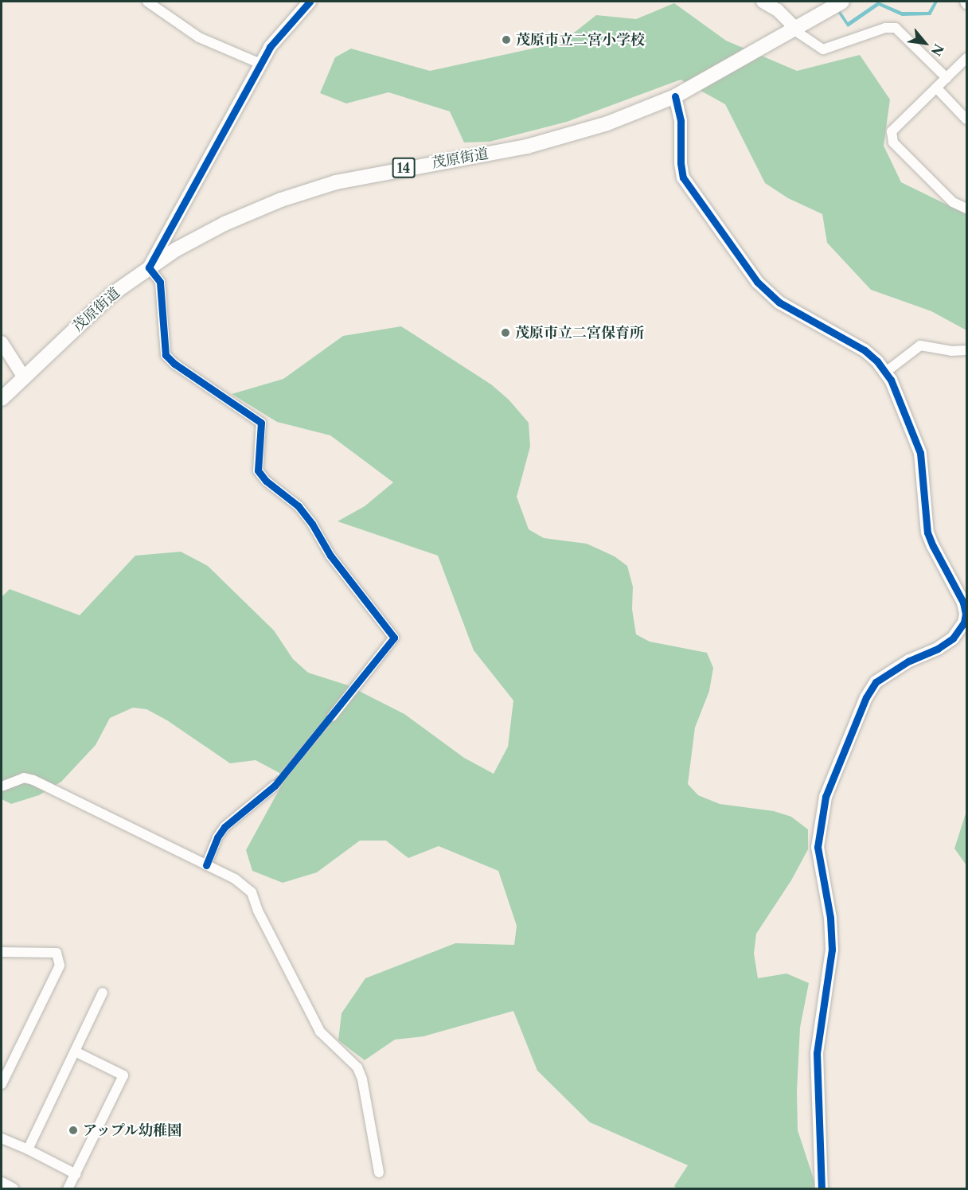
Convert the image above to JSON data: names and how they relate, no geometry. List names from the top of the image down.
{
  "streets": {
    "main road": ["茂原街道", "14"]
  },
  "places": ["茂原市立二宮小学校", "茂原市立二宮保育所", "アップル幼稚園"],
  "north": "bottom right"
}
